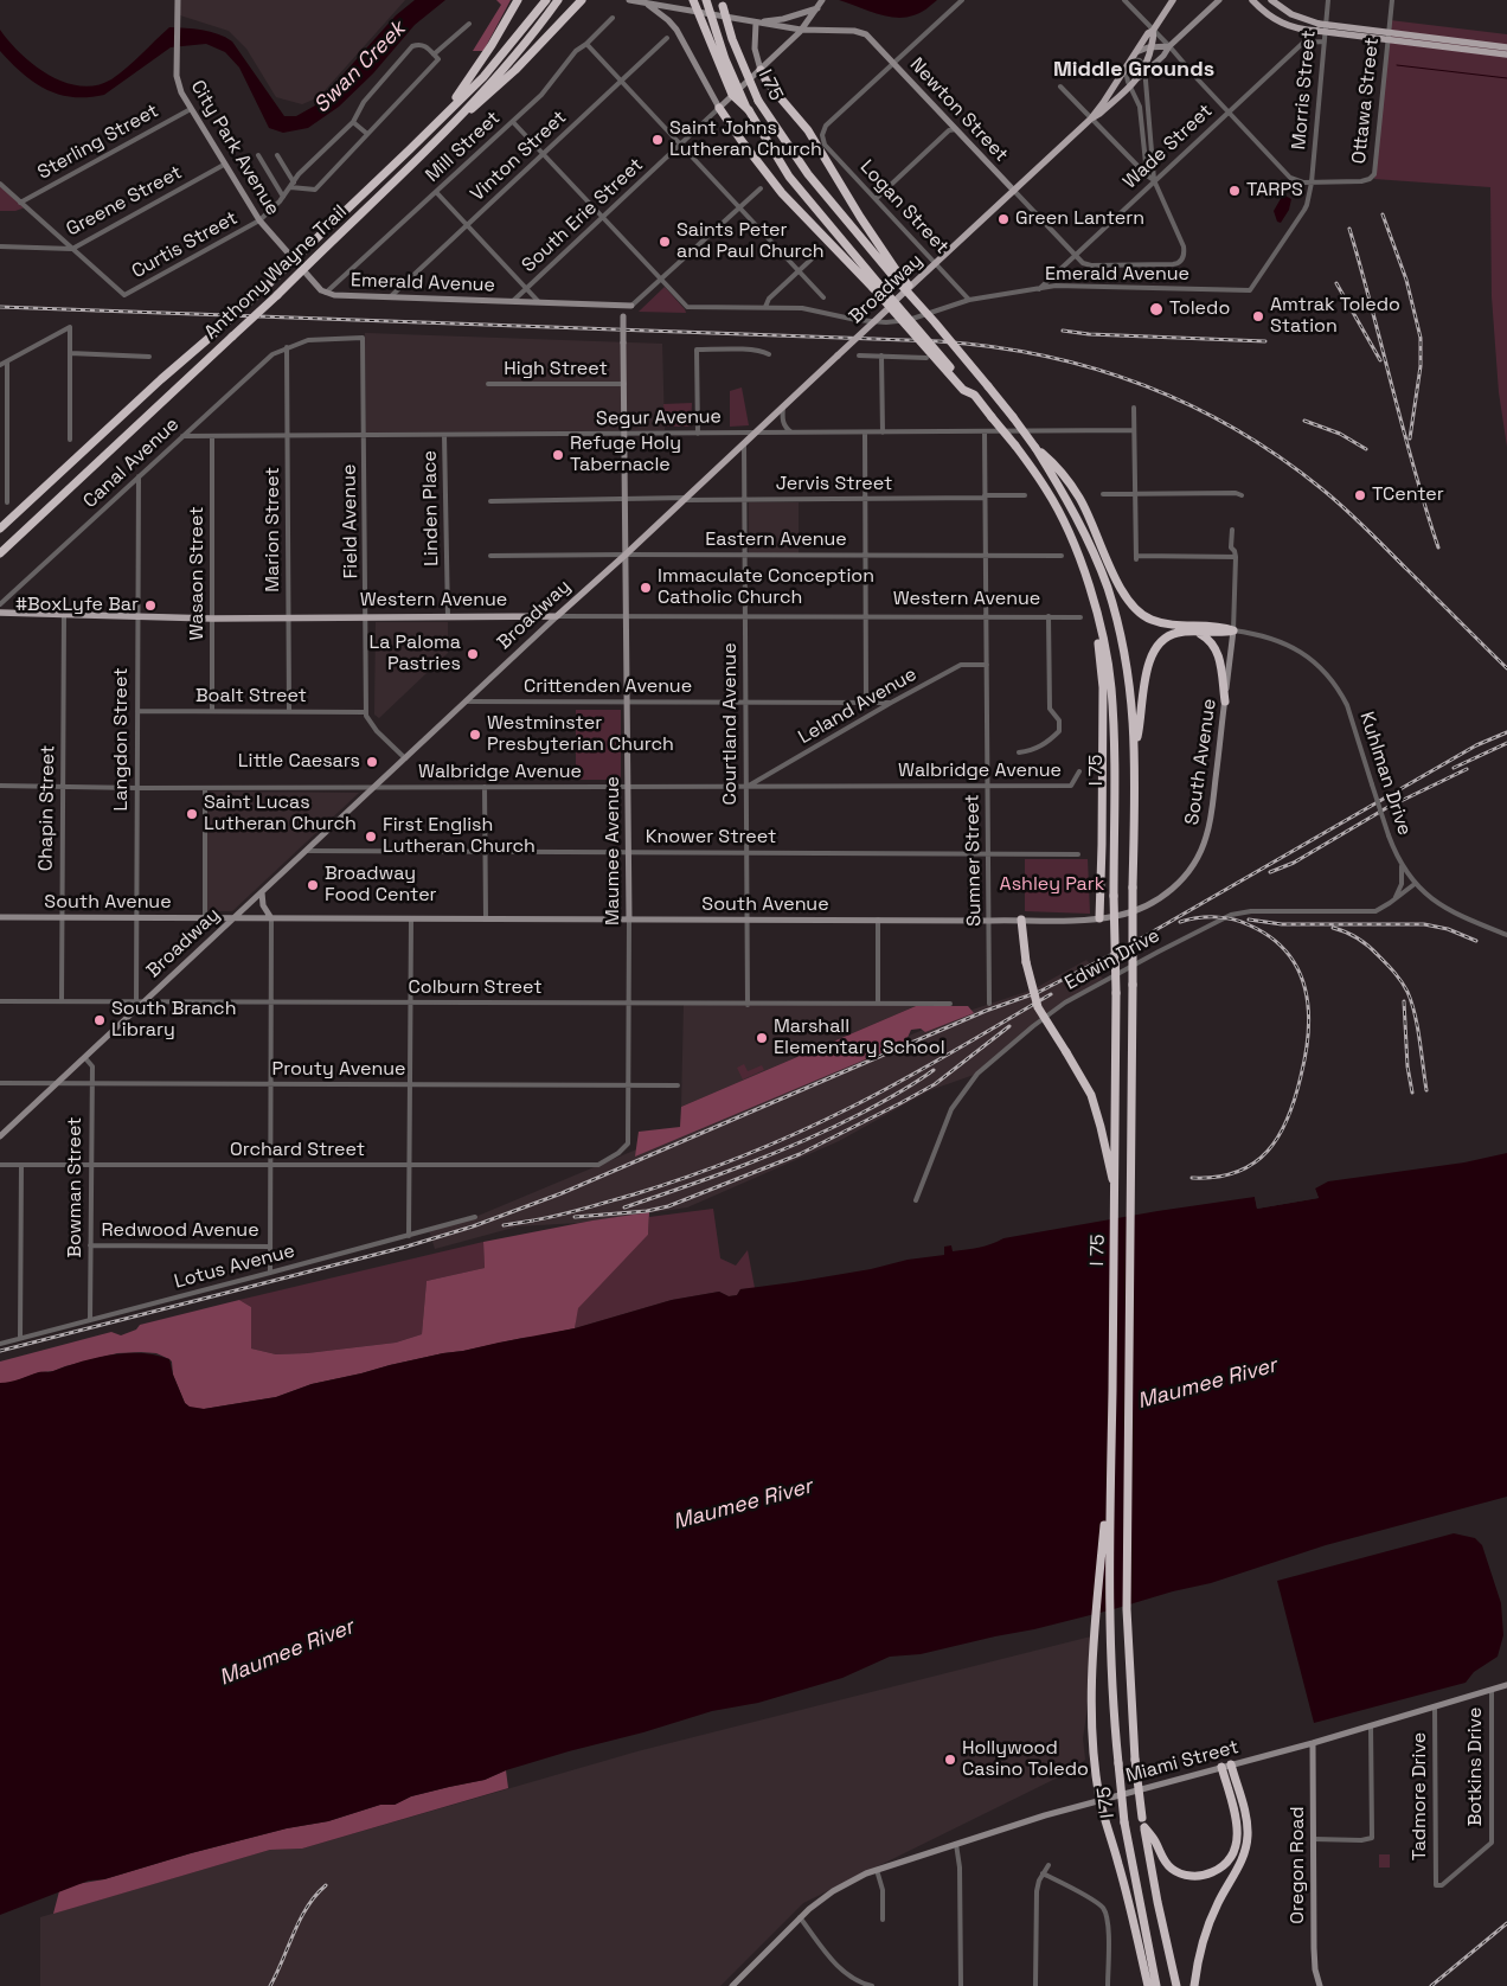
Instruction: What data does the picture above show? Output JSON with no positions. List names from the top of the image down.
{
  "streets": {
    "highway": ["I 75", "Anthony Wayne Trail"],
    "main road": ["Broadway", "Western Avenue"],
    "street": [
      "Morris Street",
      "Ottawa Street",
      "Newton Street",
      "Sterling Street",
      "Mill Street",
      "Wade Street",
      "City Park Avenue",
      "Vinton Street",
      "Greene Street",
      "Logan Street",
      "South Erie Street",
      "Curtis Street",
      "Emerald Avenue",
      "High Street",
      "Segur Avenue",
      "Canal Avenue",
      "Jervis Street",
      "Linden Place",
      "Field Avenue",
      "Marion Street",
      "Eastern Avenue",
      "Wasaon Street",
      "Crittenden Avenue",
      "Boalt Street",
      "Leland Avenue",
      "Courtland Avenue",
      "Langdon Street",
      "South Avenue",
      "Walbridge Avenue",
      "Kuhlman Drive",
      "Chapin Street",
      "Knower Street",
      "Maumee Avenue",
      "Sumner Street",
      "Edwin Drive",
      "Colburn Street",
      "Prouty Avenue",
      "Orchard Street",
      "Bowman Street",
      "Redwood Avenue",
      "Lotus Avenue",
      "Miami Street",
      "Botkins Drive",
      "Tadmore Drive",
      "Oregon Road"
    ]
  },
  "crossings": [
    ["Morris Street", "Ottawa Street"],
    ["Morris Street", "Wade Street"],
    ["Morris Street", "Emerald Avenue"],
    ["Ottawa Street", "Emerald Avenue"],
    ["Newton Street", "Wade Street"],
    ["Newton Street", "Logan Street"],
    ["Newton Street", "South Erie Street"],
    ["Newton Street", "Broadway"],
    ["Sterling Street", "City Park Avenue"],
    ["Mill Street", "City Park Avenue"],
    ["Mill Street", "Emerald Avenue"],
    ["Wade Street", "Emerald Avenue"],
    ["City Park Avenue", "Greene Street"],
    ["City Park Avenue", "Curtis Street"],
    ["City Park Avenue", "Anthony Wayne Trail"],
    ["City Park Avenue", "Emerald Avenue"],
    ["Vinton Street", "Emerald Avenue"],
    ["Greene Street", "Curtis Street"],
    ["Logan Street", "Emerald Avenue"],
    ["Logan Street", "Broadway"],
    ["South Erie Street", "Emerald Avenue"],
    ["Emerald Avenue", "Maumee Avenue"],
    ["Broadway", "Segur Avenue"],
    ["Broadway", "Jervis Street"],
    ["Broadway", "Eastern Avenue"],
    ["Broadway", "Western Avenue"],
    ["Broadway", "Crittenden Avenue"],
    ["Broadway", "Courtland Avenue"],
    ["Broadway", "South Avenue"],
    ["Broadway", "Walbridge Avenue"],
    ["Broadway", "Knower Street"],
    ["Broadway", "Maumee Avenue"],
    ["Broadway", "Colburn Street"],
    ["Broadway", "Prouty Avenue"],
    ["Broadway", "Bowman Street"],
    ["High Street", "Maumee Avenue"],
    ["Segur Avenue", "Canal Avenue"],
    ["Segur Avenue", "Linden Place"],
    ["Segur Avenue", "Field Avenue"],
    ["Segur Avenue", "Marion Street"],
    ["Segur Avenue", "Wasaon Street"],
    ["Segur Avenue", "Maumee Avenue"],
    ["Segur Avenue", "Sumner Street"],
    ["Canal Avenue", "Field Avenue"],
    ["Canal Avenue", "Marion Street"],
    ["Canal Avenue", "Langdon Street"],
    ["Jervis Street", "Courtland Avenue"],
    ["Jervis Street", "Maumee Avenue"],
    ["Jervis Street", "Sumner Street"],
    ["Linden Place", "Western Avenue"],
    ["Field Avenue", "Western Avenue"],
    ["Field Avenue", "Boalt Street"],
    ["Marion Street", "Western Avenue"],
    ["Marion Street", "Boalt Street"],
    ["Eastern Avenue", "Courtland Avenue"],
    ["Eastern Avenue", "Maumee Avenue"],
    ["Eastern Avenue", "Sumner Street"],
    ["Wasaon Street", "Western Avenue"],
    ["Wasaon Street", "Boalt Street"],
    ["Western Avenue", "Courtland Avenue"],
    ["Western Avenue", "Langdon Street"],
    ["Western Avenue", "Chapin Street"],
    ["Western Avenue", "Maumee Avenue"],
    ["Western Avenue", "Sumner Street"],
    ["Crittenden Avenue", "Leland Avenue"],
    ["Crittenden Avenue", "Courtland Avenue"],
    ["Crittenden Avenue", "Maumee Avenue"],
    ["Boalt Street", "Langdon Street"],
    ["Leland Avenue", "Courtland Avenue"],
    ["Leland Avenue", "Walbridge Avenue"],
    ["Leland Avenue", "Sumner Street"],
    ["Courtland Avenue", "South Avenue"],
    ["Courtland Avenue", "Walbridge Avenue"],
    ["Courtland Avenue", "Knower Street"],
    ["Courtland Avenue", "Colburn Street"],
    ["Langdon Street", "South Avenue"],
    ["Langdon Street", "Walbridge Avenue"],
    ["Langdon Street", "Colburn Street"],
    ["South Avenue", "Kuhlman Drive"],
    ["South Avenue", "Chapin Street"],
    ["South Avenue", "Maumee Avenue"],
    ["South Avenue", "Sumner Street"],
    ["Walbridge Avenue", "Chapin Street"],
    ["Walbridge Avenue", "Maumee Avenue"],
    ["Walbridge Avenue", "Sumner Street"],
    ["Kuhlman Drive", "Edwin Drive"],
    ["Chapin Street", "Colburn Street"],
    ["Knower Street", "Maumee Avenue"],
    ["Knower Street", "Sumner Street"],
    ["Maumee Avenue", "Colburn Street"],
    ["Maumee Avenue", "Prouty Avenue"],
    ["Maumee Avenue", "Orchard Street"],
    ["Prouty Avenue", "Bowman Street"],
    ["Orchard Street", "Bowman Street"],
    ["Bowman Street", "Redwood Avenue"],
    ["Bowman Street", "Lotus Avenue"],
    ["Miami Street", "Botkins Drive"],
    ["Miami Street", "Tadmore Drive"],
    ["Miami Street", "Oregon Road"],
    ["Botkins Drive", "Tadmore Drive"]
  ],
  "districts": ["Middle Grounds"],
  "water": ["Swan Creek", "Maumee River"],
  "parks": ["Ashley Park"],
  "places": [
    "Saint Johns Lutheran Church",
    "TARPS",
    "Green Lantern",
    "Saints Peter and Paul Church",
    "Toledo",
    "Amtrak Toledo Station",
    "Refuge Holy Tabernacle",
    "TCenter",
    "Immaculate Conception Catholic Church",
    "#BoxLyfe Bar",
    "La Paloma Pastries",
    "Westminster Presbyterian Church",
    "Little Caesars",
    "Saint Lucas Lutheran Church",
    "First English Lutheran Church",
    "Broadway Food Center",
    "South Branch Library",
    "Marshall Elementary School",
    "Hollywood Casino Toledo"
  ]
}
